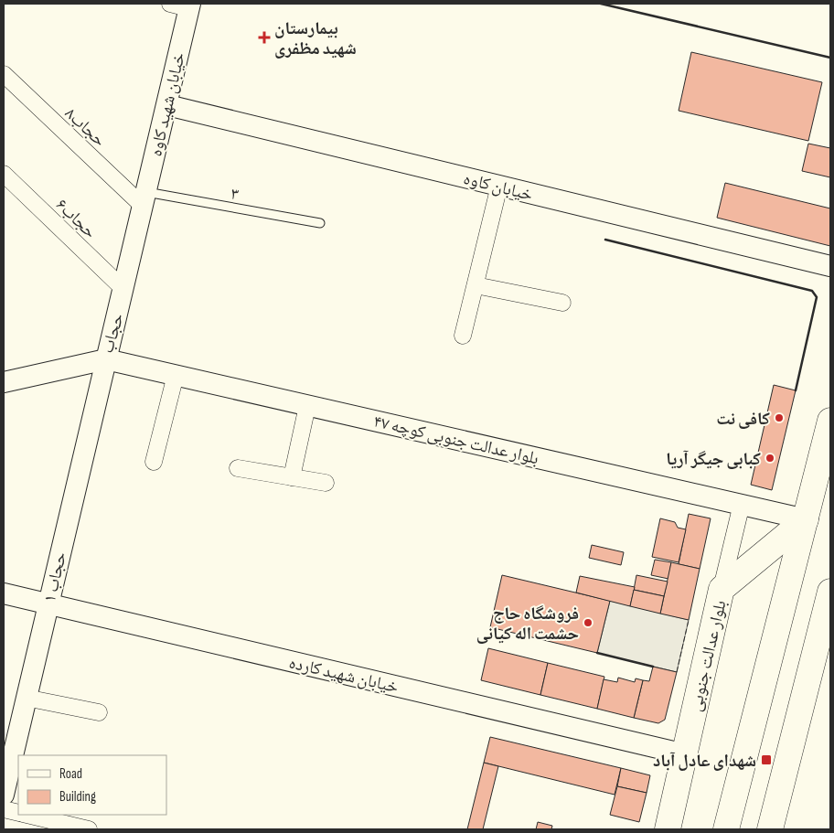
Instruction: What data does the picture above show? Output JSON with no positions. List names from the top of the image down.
{
  "streets": {
    "main road": ["بلوار عدالت جنوبی"],
    "street": [
      "خیابان شهید کاوه",
      "حجاب۸",
      "خیابان کاوه",
      "حجاب۶",
      "حجاب",
      "بلوار عدالت جنوبی کوچه ۴۷",
      "حجاب ۱",
      "خیابان شهید کارده"
    ],
    "lane": ["۳"]
  },
  "crossings": [
    ["خیابان شهید کاوه", "حجاب۸"],
    ["خیابان شهید کاوه", "خیابان کاوه"],
    ["خیابان شهید کاوه", "۳"],
    ["خیابان شهید کاوه", "حجاب"],
    ["حجاب۸", "۳"],
    ["حجاب۸", "حجاب"],
    ["۳", "حجاب"],
    ["حجاب۶", "حجاب"],
    ["حجاب", "بلوار عدالت جنوبی کوچه ۴۷"],
    ["حجاب", "حجاب ۱"],
    ["بلوار عدالت جنوبی کوچه ۴۷", "حجاب ۱"],
    ["بلوار عدالت جنوبی کوچه ۴۷", "بلوار عدالت جنوبی"],
    ["حجاب ۱", "خیابان شهید کارده"],
    ["بلوار عدالت جنوبی", "خیابان شهید کارده"]
  ],
  "places": {
    "health": ["بیمارستان شهید مظفری"],
    "other": ["کافی نت", "کبابی جیگر آریا", "فروشگاه حاج حشمت اله کیانی"],
    "transit": ["شهدای عادل آباد"]
  },
  "legend": ["Road", "Building"]
}
